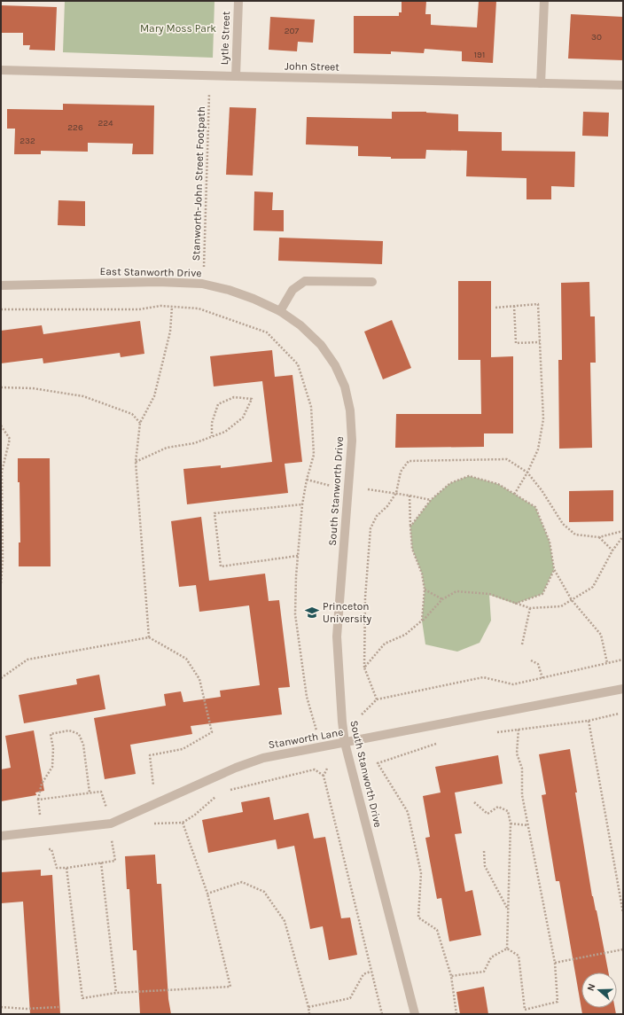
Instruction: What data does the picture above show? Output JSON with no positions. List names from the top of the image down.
{
  "streets": {
    "street": [
      "Lytle Street",
      "John Street",
      "East Stanworth Drive",
      "South Stanworth Drive",
      "Stanworth Lane"
    ],
    "path": ["Stanworth-John Street Footpath"]
  },
  "crossings": [
    ["Lytle Street", "John Street"],
    ["East Stanworth Drive", "South Stanworth Drive"],
    ["South Stanworth Drive", "Stanworth Lane"]
  ],
  "parks": ["Mary Moss Park"],
  "places": {
    "school or university": ["Princeton University"]
  },
  "house_numbers": [
    "207",
    "30",
    "191",
    "224",
    "226",
    "232"
  ],
  "north": "left"
}
